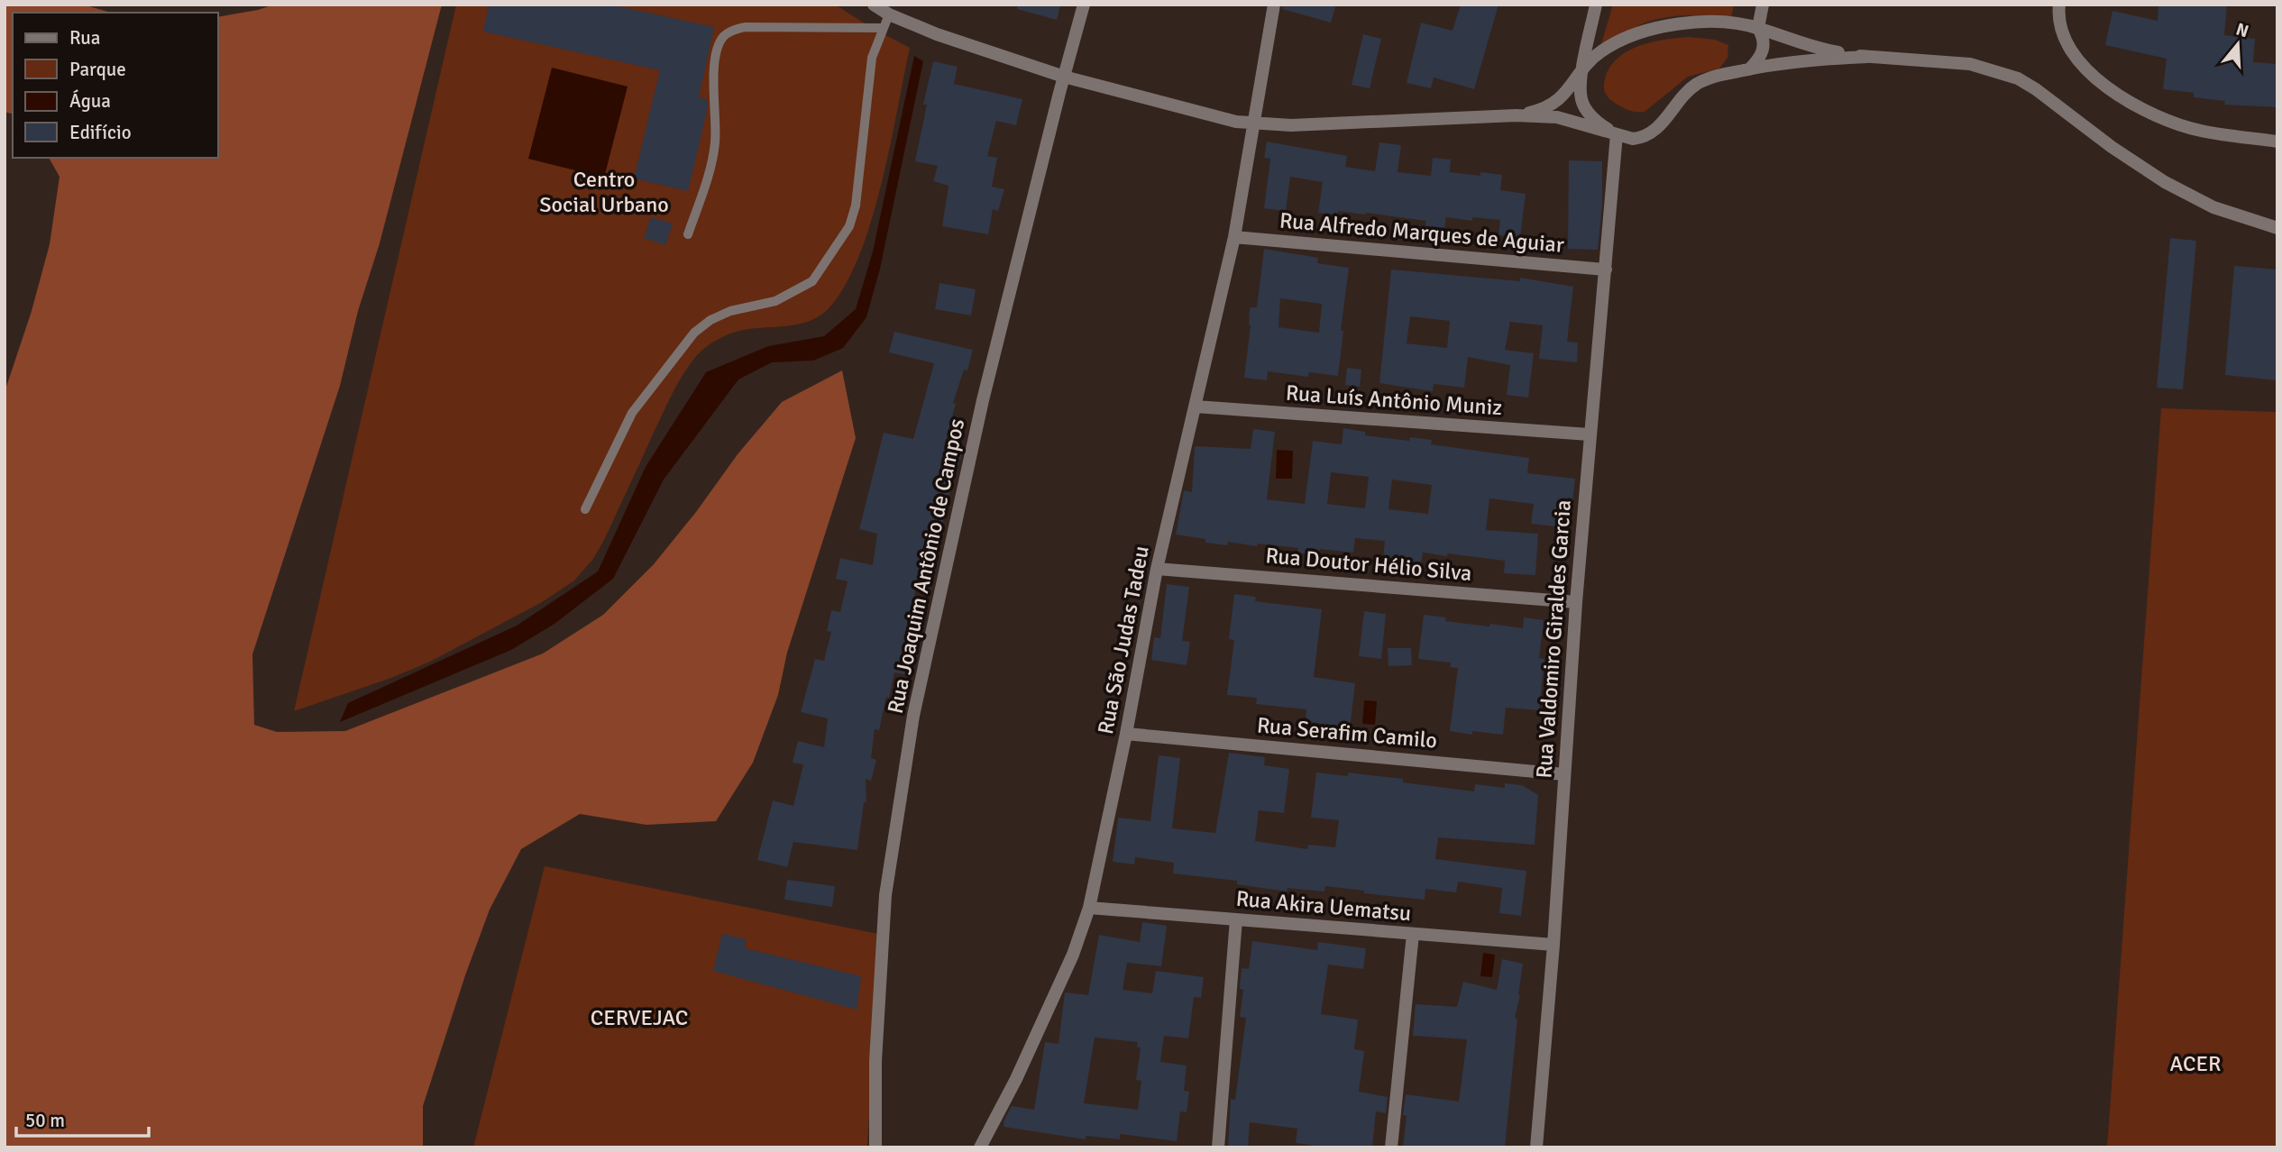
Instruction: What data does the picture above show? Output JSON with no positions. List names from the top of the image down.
{
  "streets": {
    "street": [
      "Rua Alfredo Marques de Aguiar",
      "Rua Luís Antônio Muniz",
      "Rua Doutor Hélio Silva",
      "Rua Joaquim Antônio de Campos",
      "Rua Valdomiro Giraldes Garcia",
      "Rua São Judas Tadeu",
      "Rua Serafim Camilo",
      "Rua Akira Uematsu"
    ]
  },
  "crossings": [
    ["Rua Alfredo Marques de Aguiar", "Rua Valdomiro Giraldes Garcia"],
    ["Rua Alfredo Marques de Aguiar", "Rua São Judas Tadeu"],
    ["Rua Luís Antônio Muniz", "Rua Valdomiro Giraldes Garcia"],
    ["Rua Luís Antônio Muniz", "Rua São Judas Tadeu"],
    ["Rua Doutor Hélio Silva", "Rua Valdomiro Giraldes Garcia"],
    ["Rua Doutor Hélio Silva", "Rua São Judas Tadeu"],
    ["Rua Valdomiro Giraldes Garcia", "Rua Serafim Camilo"],
    ["Rua Valdomiro Giraldes Garcia", "Rua Akira Uematsu"],
    ["Rua São Judas Tadeu", "Rua Serafim Camilo"],
    ["Rua São Judas Tadeu", "Rua Akira Uematsu"]
  ],
  "parks": ["Centro Social Urbano", "CERVEJAC", "ACER"],
  "legend": [
    "Rua",
    "Parque",
    "Água",
    "Edifício"
  ],
  "scale_bar": "50 m",
  "north": "top"
}
